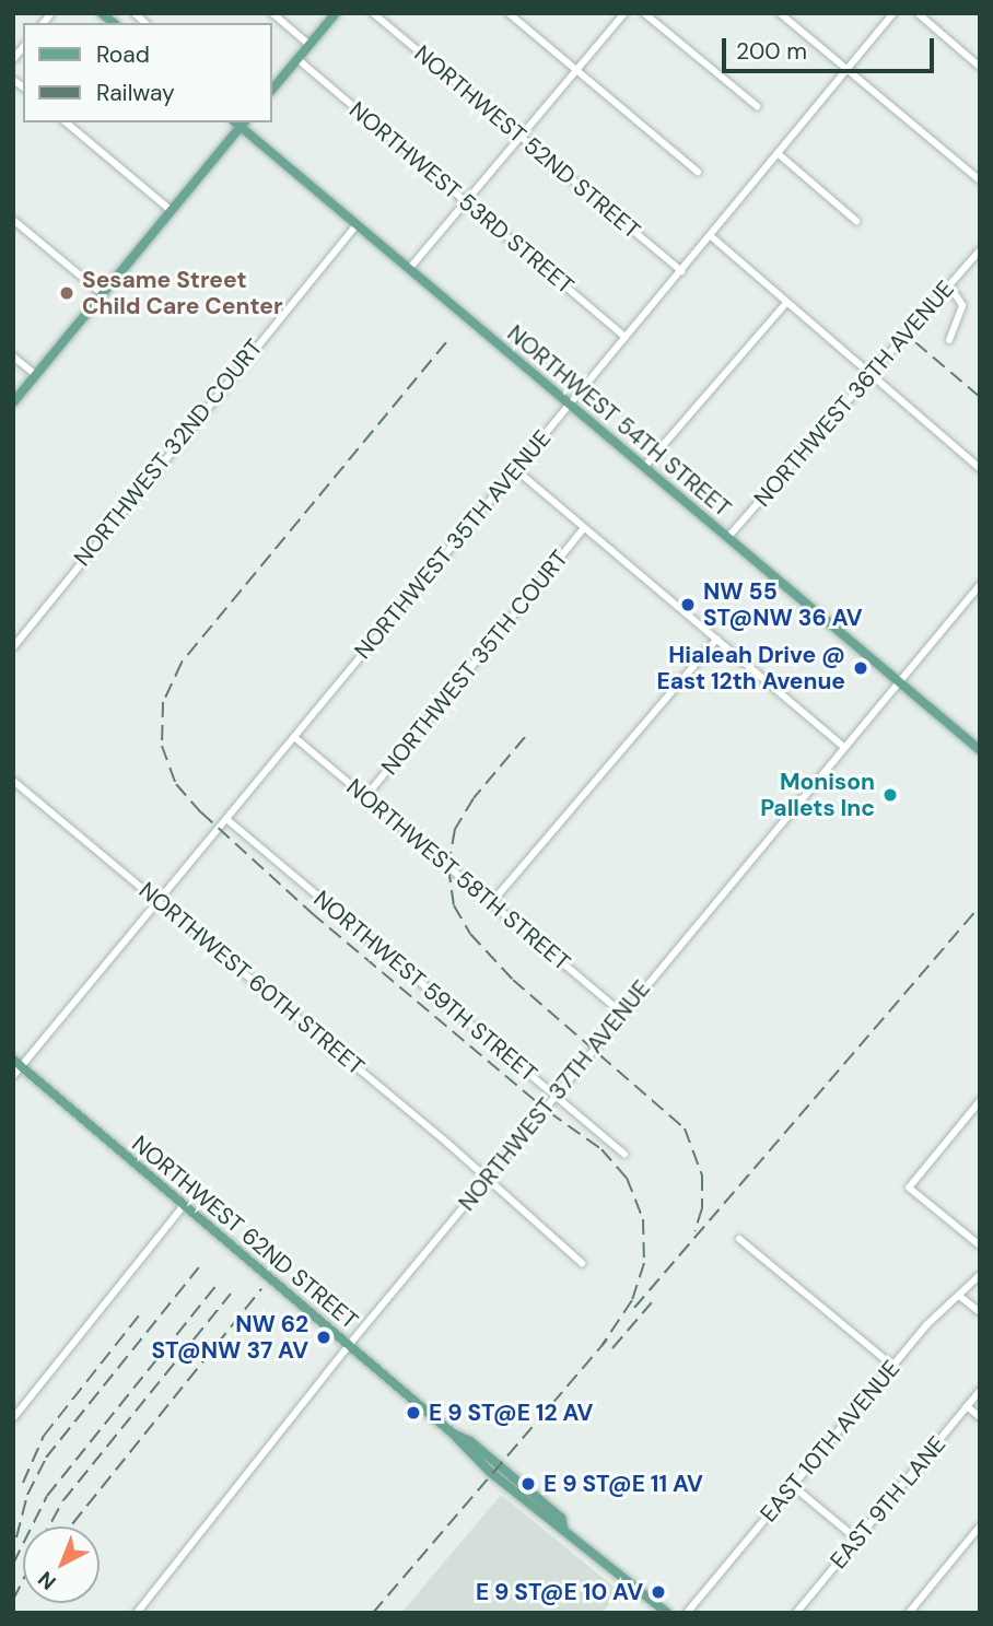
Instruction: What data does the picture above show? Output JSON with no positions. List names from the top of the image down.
{
  "streets": {
    "main road": ["NORTHWEST 54TH STREET", "NORTHWEST 62ND STREET"],
    "street": [
      "NORTHWEST 52ND STREET",
      "NORTHWEST 53RD STREET",
      "NORTHWEST 36TH AVENUE",
      "NORTHWEST 32ND COURT",
      "NORTHWEST 35TH AVENUE",
      "NORTHWEST 35TH COURT",
      "NORTHWEST 58TH STREET",
      "NORTHWEST 60TH STREET",
      "NORTHWEST 59TH STREET",
      "NORTHWEST 37TH AVENUE",
      "EAST 10TH AVENUE",
      "EAST 9TH LANE"
    ]
  },
  "crossings": [
    ["NORTHWEST 52ND STREET", "NORTHWEST 35TH AVENUE"],
    ["NORTHWEST 53RD STREET", "NORTHWEST 35TH AVENUE"],
    ["NORTHWEST 36TH AVENUE", "NORTHWEST 54TH STREET"],
    ["NORTHWEST 54TH STREET", "NORTHWEST 32ND COURT"],
    ["NORTHWEST 54TH STREET", "NORTHWEST 35TH AVENUE"],
    ["NORTHWEST 54TH STREET", "NORTHWEST 37TH AVENUE"],
    ["NORTHWEST 35TH AVENUE", "NORTHWEST 58TH STREET"],
    ["NORTHWEST 35TH AVENUE", "NORTHWEST 60TH STREET"],
    ["NORTHWEST 35TH AVENUE", "NORTHWEST 59TH STREET"],
    ["NORTHWEST 35TH AVENUE", "NORTHWEST 62ND STREET"],
    ["NORTHWEST 35TH COURT", "NORTHWEST 58TH STREET"],
    ["NORTHWEST 58TH STREET", "NORTHWEST 37TH AVENUE"],
    ["NORTHWEST 60TH STREET", "NORTHWEST 37TH AVENUE"],
    ["NORTHWEST 59TH STREET", "NORTHWEST 37TH AVENUE"],
    ["NORTHWEST 37TH AVENUE", "NORTHWEST 62ND STREET"]
  ],
  "places": [
    "Sesame Street Child Care Center",
    "NW 55 ST@NW 36 AV",
    "Hialeah Drive @ East 12th Avenue",
    "Monison Pallets Inc",
    "NW 62 ST@NW 37 AV",
    "E 9 ST@E 12 AV",
    "E 9 ST@E 11 AV",
    "E 9 ST@E 10 AV"
  ],
  "legend": ["Road", "Railway"],
  "scale_bar": "200 m",
  "north": "bottom left"
}
